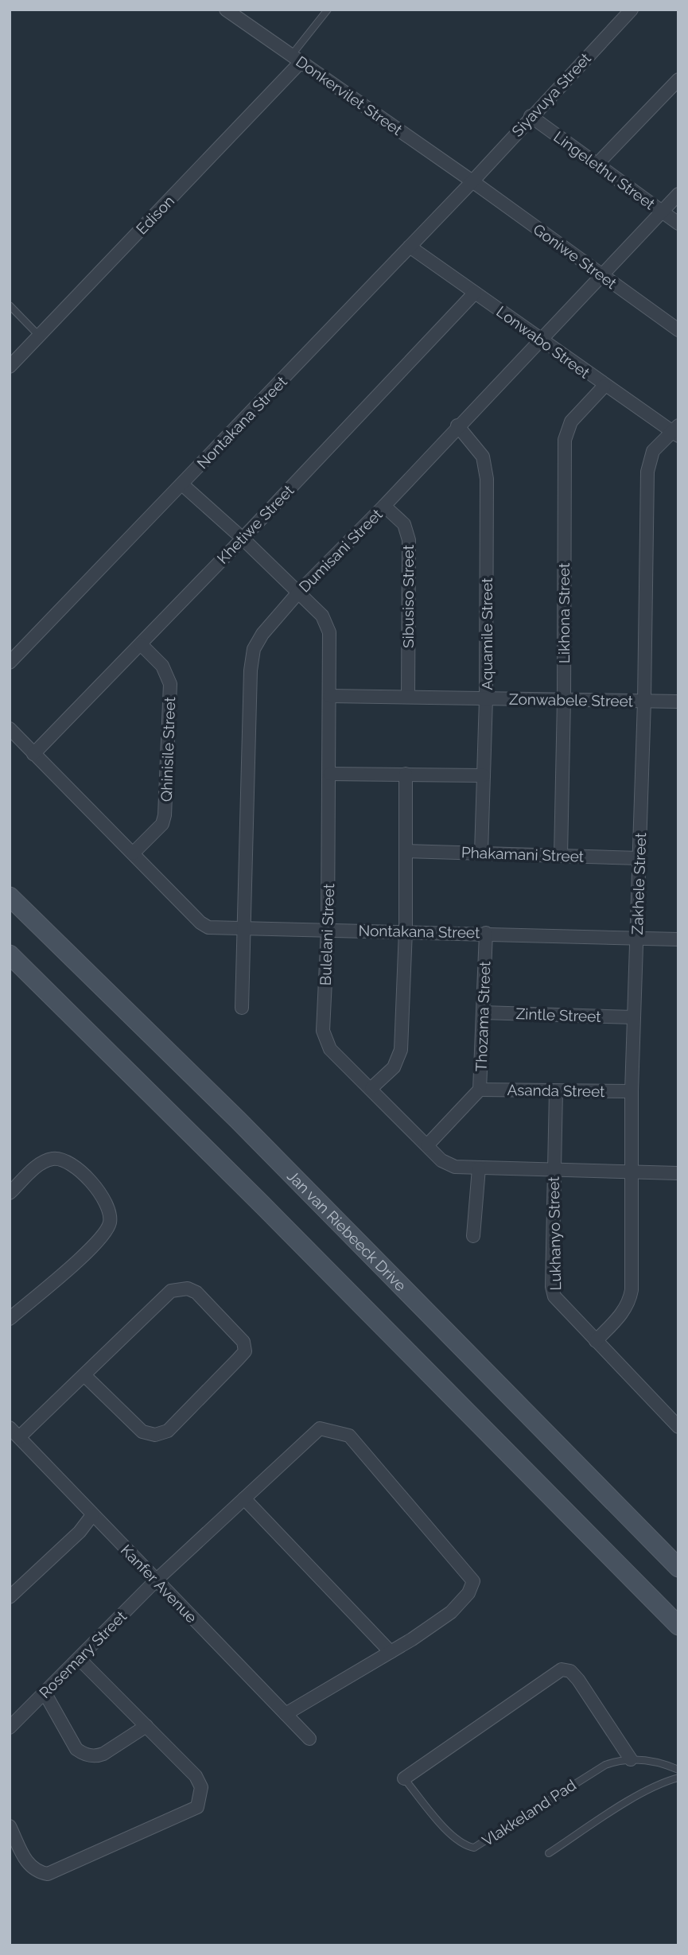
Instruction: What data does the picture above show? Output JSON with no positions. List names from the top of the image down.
{
  "streets": {
    "main road": ["Jan van Riebeeck Drive"],
    "street": [
      "Siyavuya Street",
      "Donkervilet Street",
      "Lingelethu Street",
      "Edison",
      "Goniwe Street",
      "Lonwabo Street",
      "Nontakana Street",
      "Khetiwe Street",
      "Dumisani Street",
      "Sibusiso Street",
      "Likhona Street",
      "Aquamile Street",
      "Zonwabele Street",
      "Qhinisile Street",
      "Phakamani Street",
      "Zakhele Street",
      "Bulelani Street",
      "Zintle Street",
      "Thozama Street",
      "Asanda Street",
      "Lukhanyo Street",
      "Kanfer Avenue",
      "Rosemary Street"
    ],
    "lane": ["Vlakkeland Pad"]
  },
  "crossings": [
    ["Siyavuya Street", "Donkervilet Street"],
    ["Siyavuya Street", "Lingelethu Street"],
    ["Siyavuya Street", "Goniwe Street"],
    ["Siyavuya Street", "Nontakana Street"],
    ["Donkervilet Street", "Edison"],
    ["Donkervilet Street", "Goniwe Street"],
    ["Donkervilet Street", "Nontakana Street"],
    ["Lingelethu Street", "Dumisani Street"],
    ["Goniwe Street", "Nontakana Street"],
    ["Goniwe Street", "Dumisani Street"],
    ["Lonwabo Street", "Nontakana Street"],
    ["Lonwabo Street", "Khetiwe Street"],
    ["Lonwabo Street", "Dumisani Street"],
    ["Lonwabo Street", "Likhona Street"],
    ["Lonwabo Street", "Zakhele Street"],
    ["Nontakana Street", "Khetiwe Street"],
    ["Nontakana Street", "Dumisani Street"],
    ["Nontakana Street", "Qhinisile Street"],
    ["Nontakana Street", "Zakhele Street"],
    ["Nontakana Street", "Bulelani Street"],
    ["Nontakana Street", "Thozama Street"],
    ["Khetiwe Street", "Qhinisile Street"],
    ["Khetiwe Street", "Bulelani Street"],
    ["Dumisani Street", "Sibusiso Street"],
    ["Dumisani Street", "Aquamile Street"],
    ["Dumisani Street", "Bulelani Street"],
    ["Sibusiso Street", "Zonwabele Street"],
    ["Likhona Street", "Zonwabele Street"],
    ["Likhona Street", "Phakamani Street"],
    ["Aquamile Street", "Zonwabele Street"],
    ["Aquamile Street", "Phakamani Street"],
    ["Zonwabele Street", "Zakhele Street"],
    ["Zonwabele Street", "Bulelani Street"],
    ["Phakamani Street", "Zakhele Street"],
    ["Zakhele Street", "Bulelani Street"],
    ["Zakhele Street", "Zintle Street"],
    ["Zakhele Street", "Asanda Street"],
    ["Zakhele Street", "Lukhanyo Street"],
    ["Bulelani Street", "Thozama Street"],
    ["Bulelani Street", "Lukhanyo Street"],
    ["Zintle Street", "Thozama Street"],
    ["Thozama Street", "Asanda Street"],
    ["Asanda Street", "Lukhanyo Street"],
    ["Kanfer Avenue", "Rosemary Street"]
  ]
}
